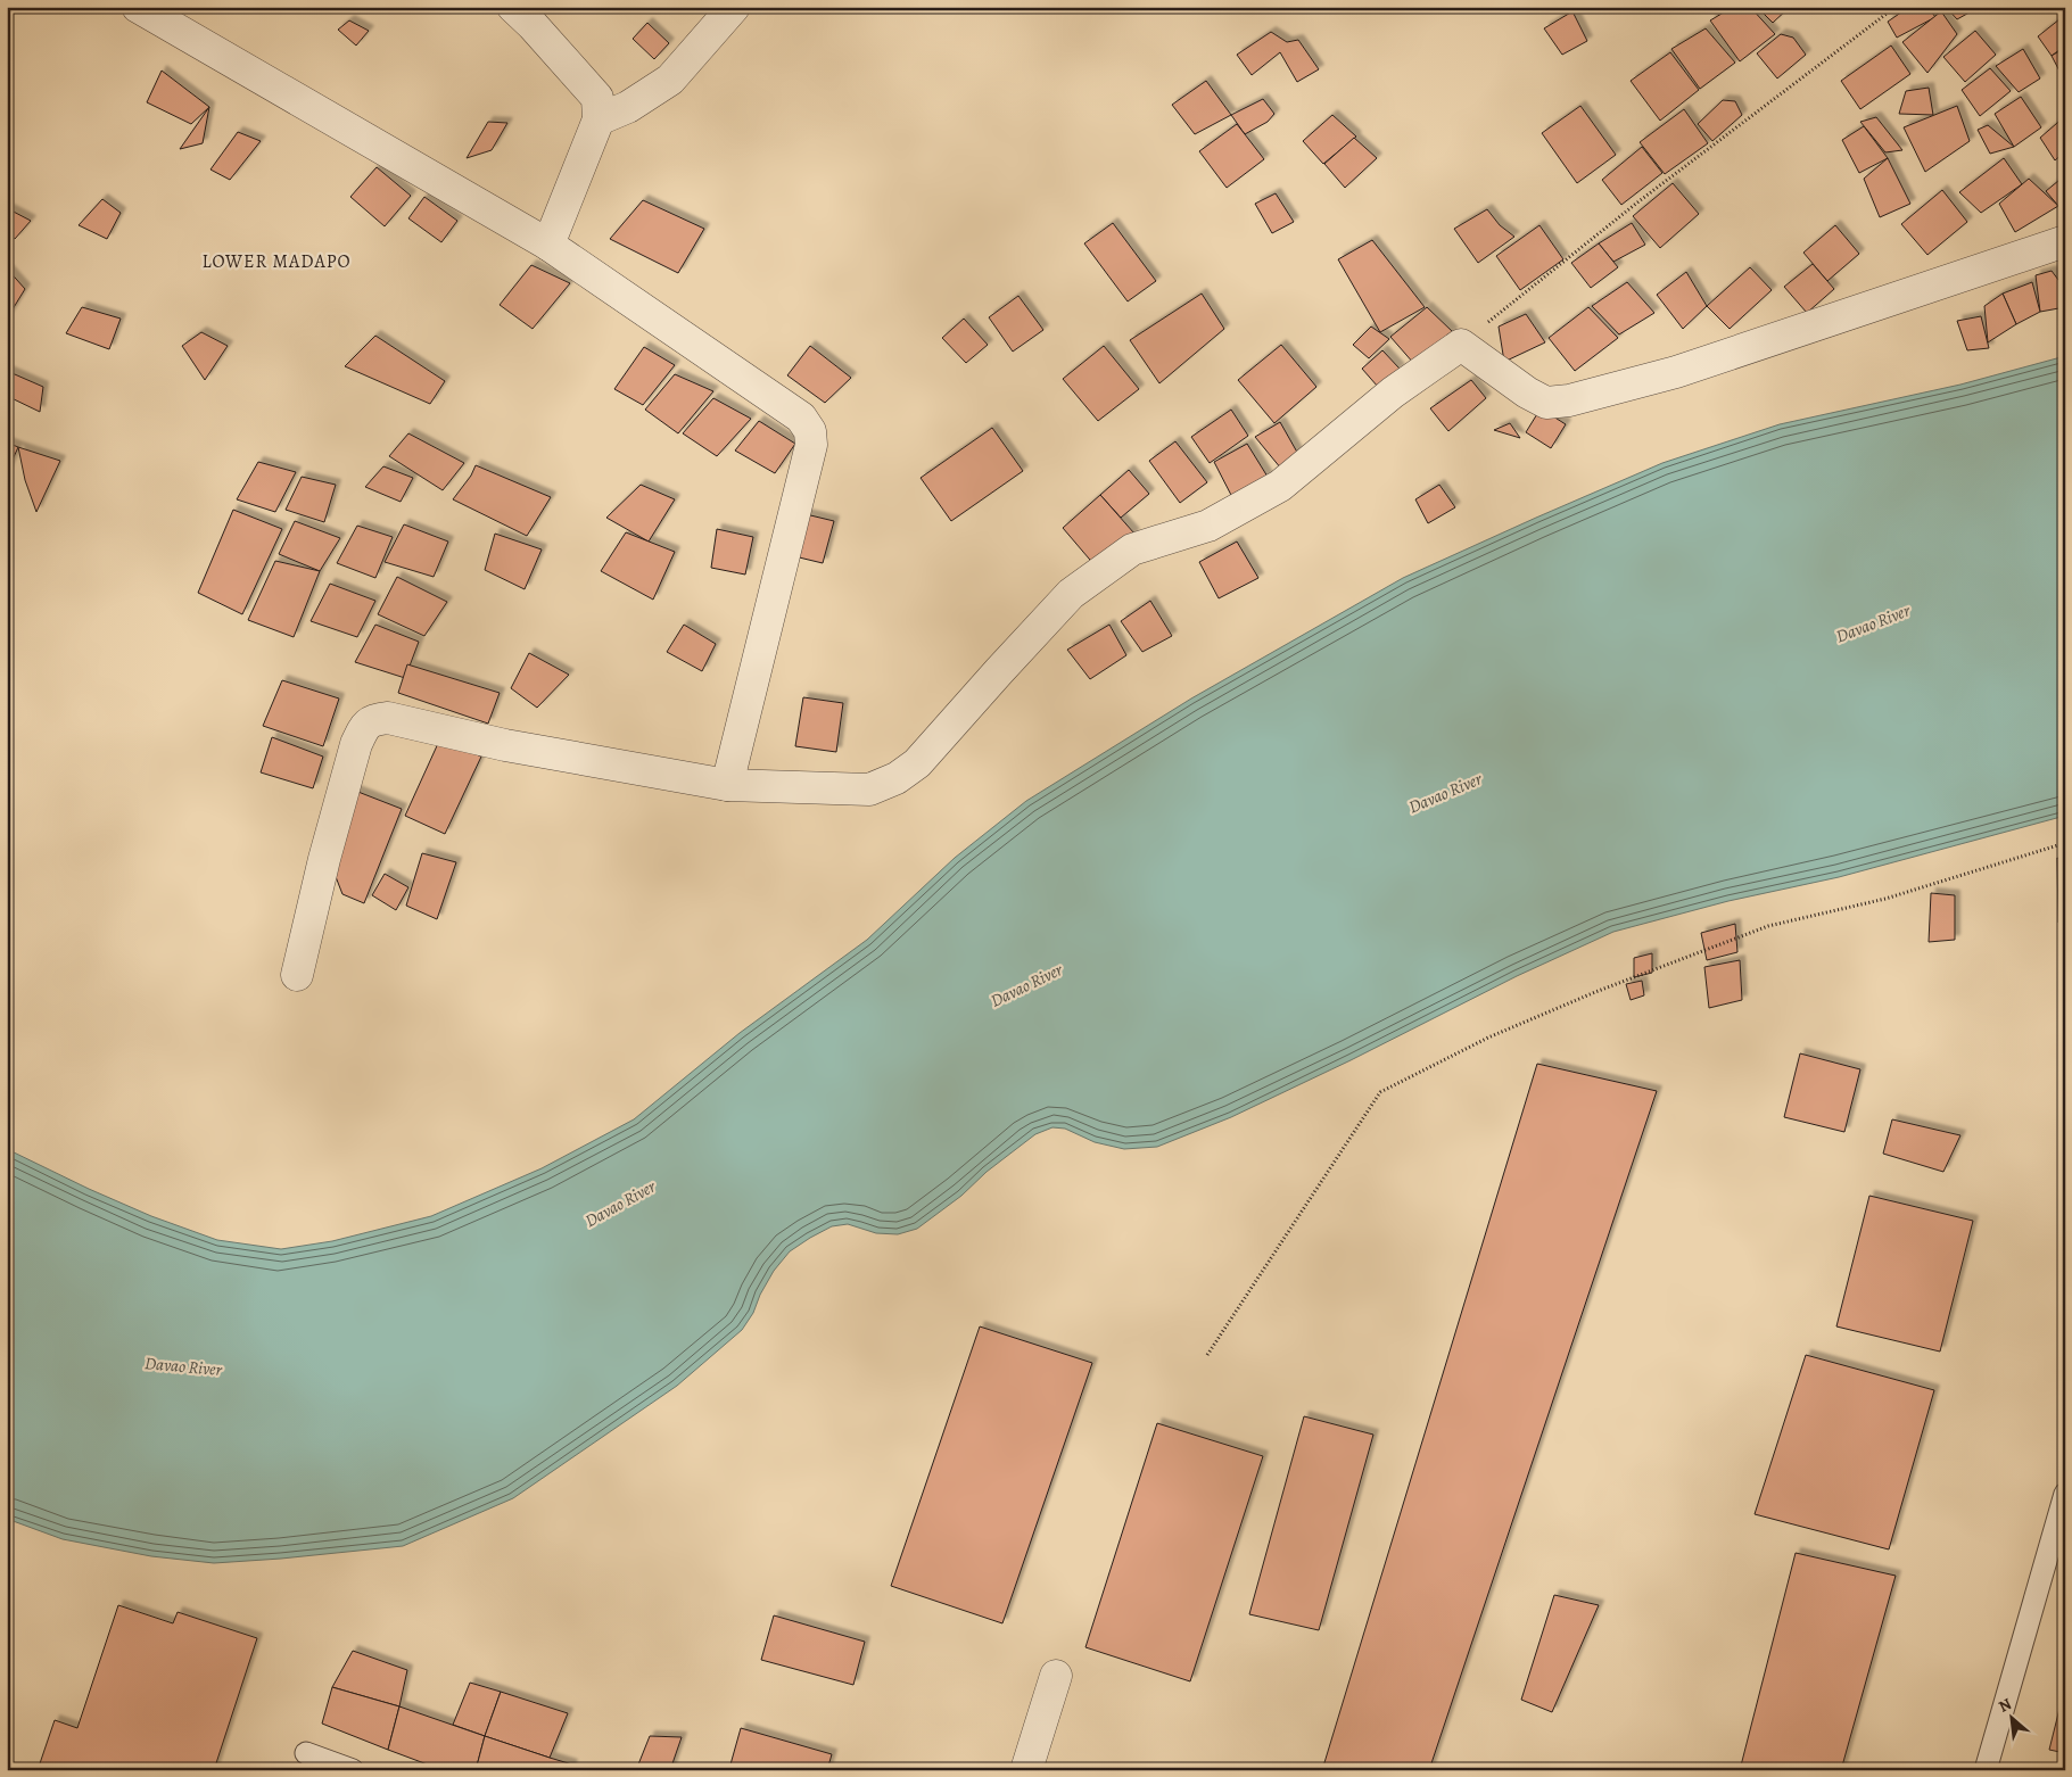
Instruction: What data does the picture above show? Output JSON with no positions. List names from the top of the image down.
{
  "districts": ["LOWER MADAPO"],
  "water": ["Davao River"],
  "north": "top left"
}
